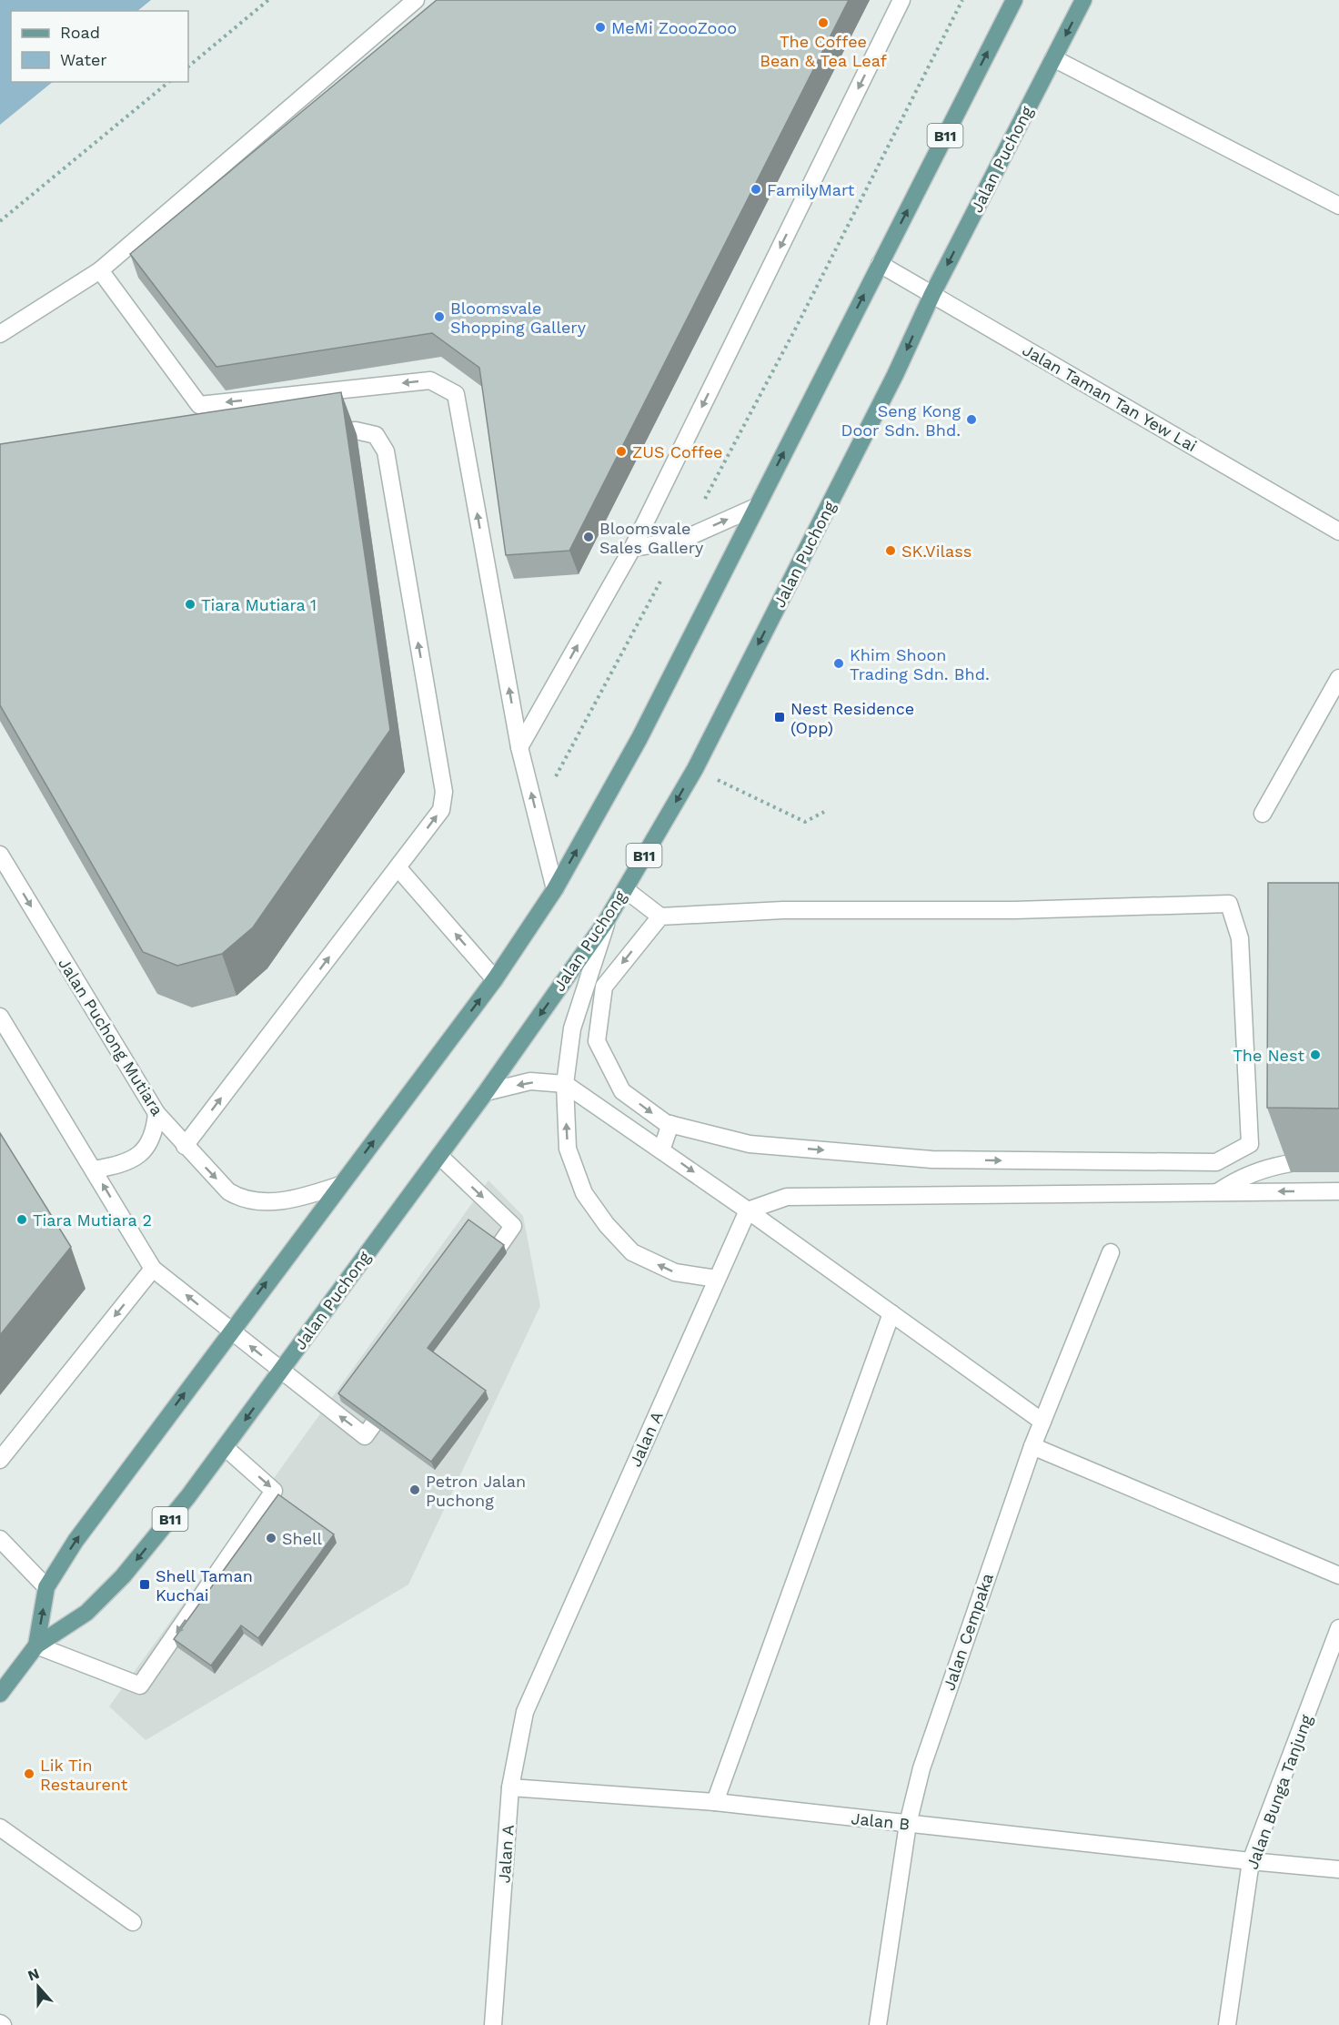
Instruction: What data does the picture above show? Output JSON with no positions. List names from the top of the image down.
{
  "streets": {
    "main road": ["B11", "Jalan Puchong"],
    "street": [
      "Jalan Taman Tan Yew Lai",
      "Jalan Puchong Mutiara",
      "Jalan A",
      "Jalan Cempaka",
      "Jalan Bunga Tanjung",
      "Jalan B"
    ]
  },
  "crossings": [
    ["Jalan Puchong", "Jalan Taman Tan Yew Lai"],
    ["Jalan Puchong", "Jalan Puchong Mutiara"],
    ["Jalan A", "Jalan B"],
    ["Jalan Cempaka", "Jalan B"],
    ["Jalan Bunga Tanjung", "Jalan B"]
  ],
  "places": {
    "other": [
      "The Coffee Bean & Tea Leaf",
      "MeMi ZoooZooo",
      "FamilyMart",
      "Bloomsvale Shopping Gallery",
      "Seng Kong Door Sdn. Bhd.",
      "ZUS Coffee",
      "Bloomsvale Sales Gallery",
      "SK.Vilass",
      "Tiara Mutiara 1",
      "Khim Shoon Trading Sdn. Bhd.",
      "The Nest",
      "Tiara Mutiara 2",
      "Petron Jalan Puchong",
      "Shell",
      "Lik Tin Restaurent"
    ],
    "transit": ["Nest Residence (Opp)", "Shell Taman Kuchai"]
  },
  "legend": ["Road", "Water"],
  "north": "top"
}
